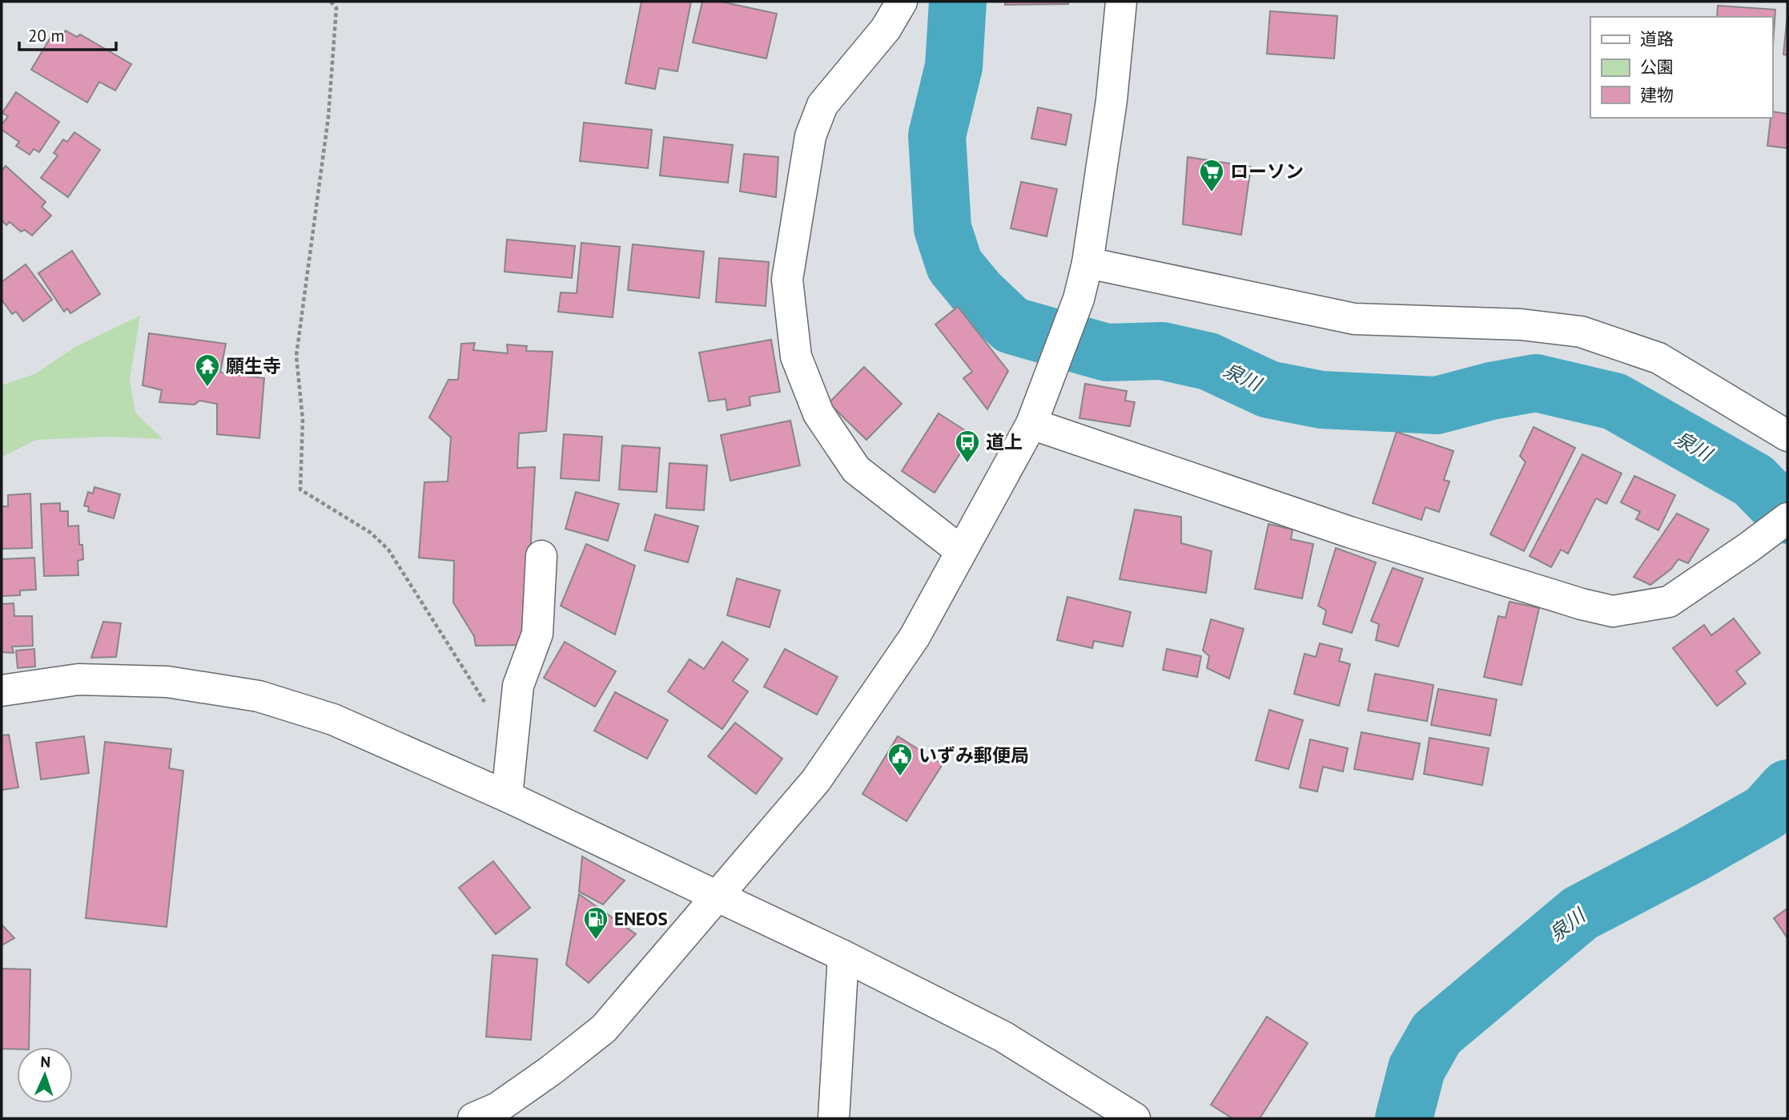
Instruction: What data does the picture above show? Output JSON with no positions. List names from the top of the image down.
{
  "water": ["泉川"],
  "places": {
    "supermarket": ["ローソン"],
    "temple": ["願生寺"],
    "bus stop": ["道上"],
    "public building": ["いずみ郵便局"],
    "fuel station": ["ENEOS"]
  },
  "legend": ["道路", "公園", "建物"],
  "scale_bar": "20 m",
  "north": "top"
}
